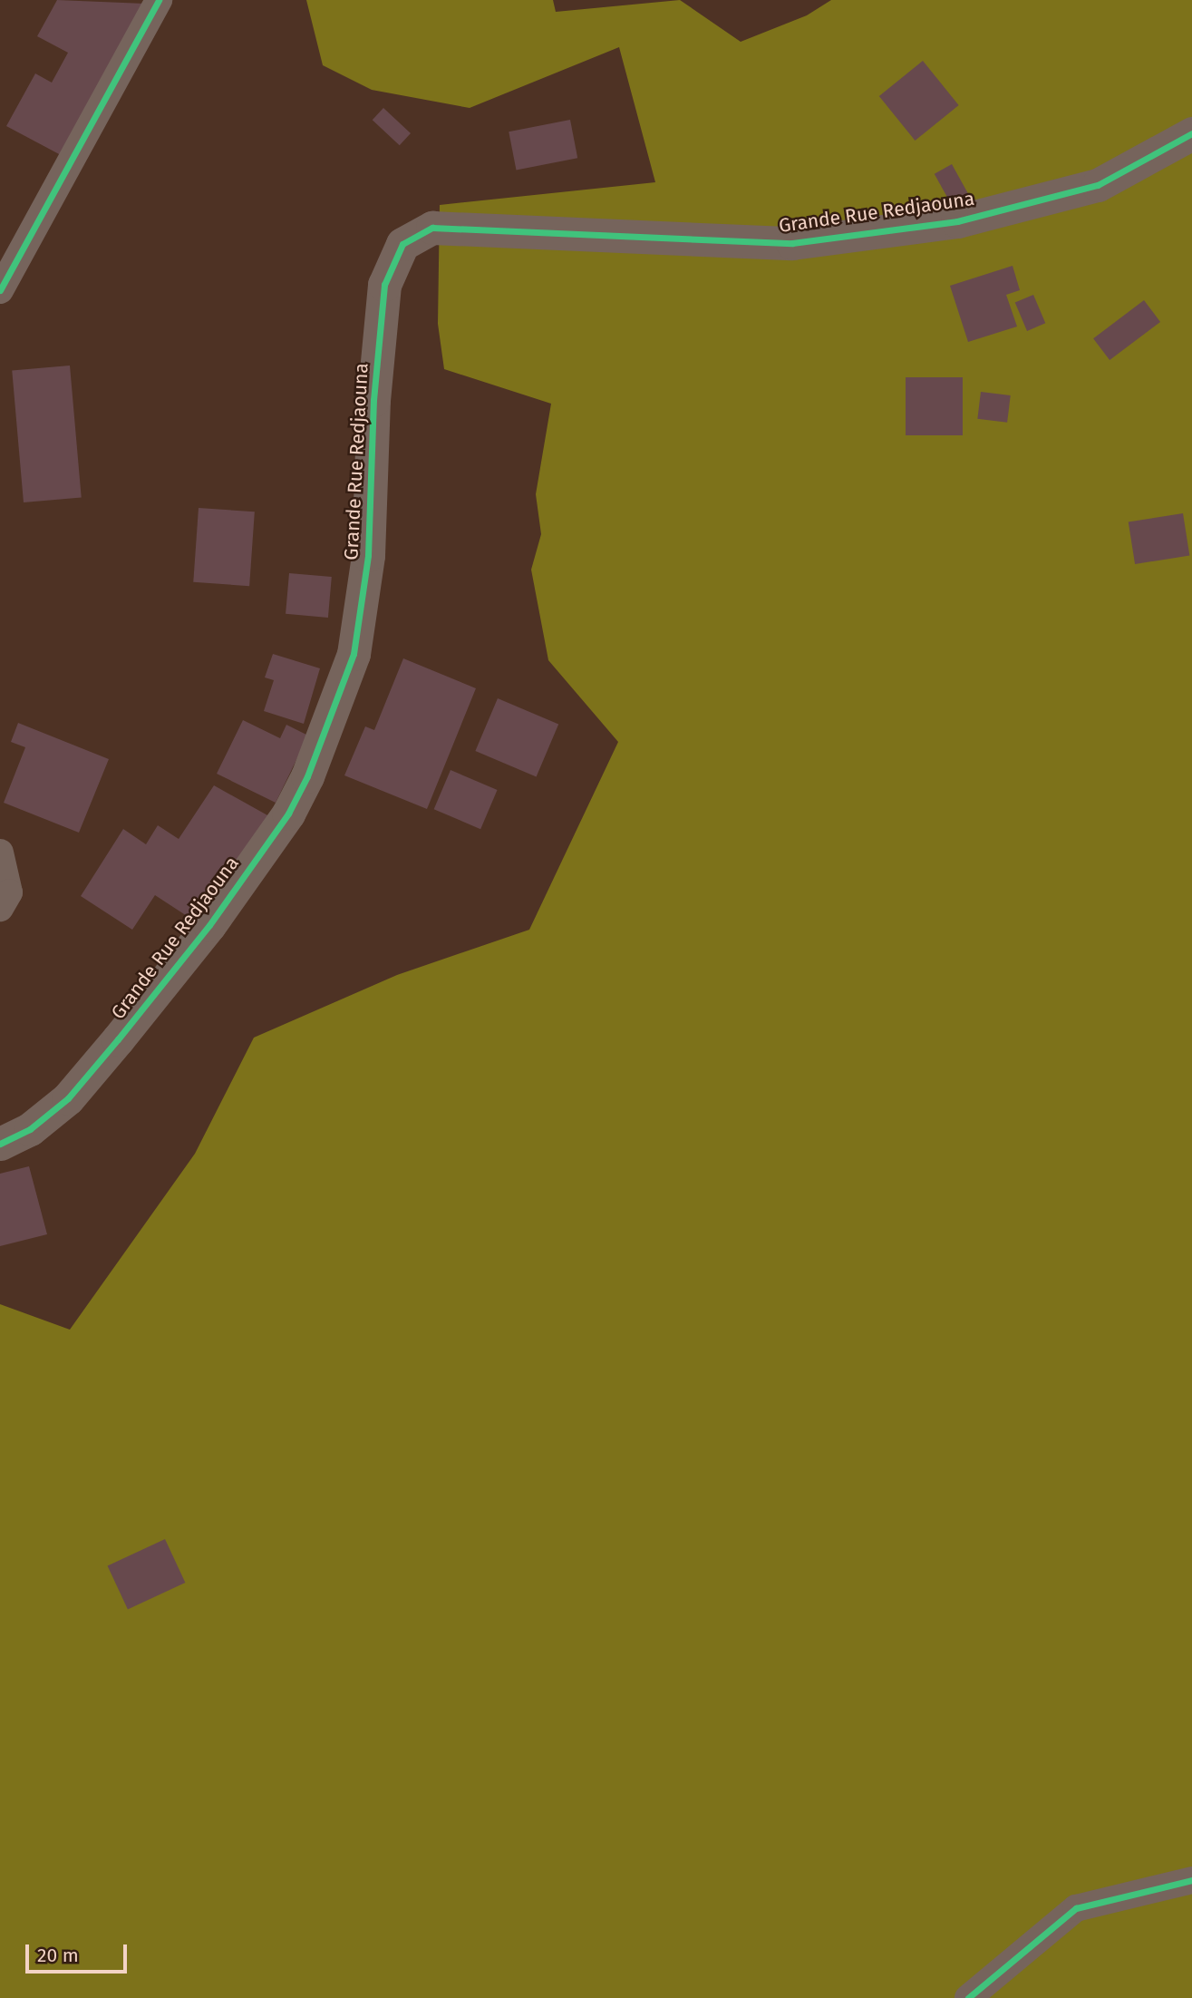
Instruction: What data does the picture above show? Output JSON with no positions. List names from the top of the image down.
{
  "streets": {
    "street": ["Grande Rue Redjaouna"]
  },
  "scale_bar": "20 m"
}
